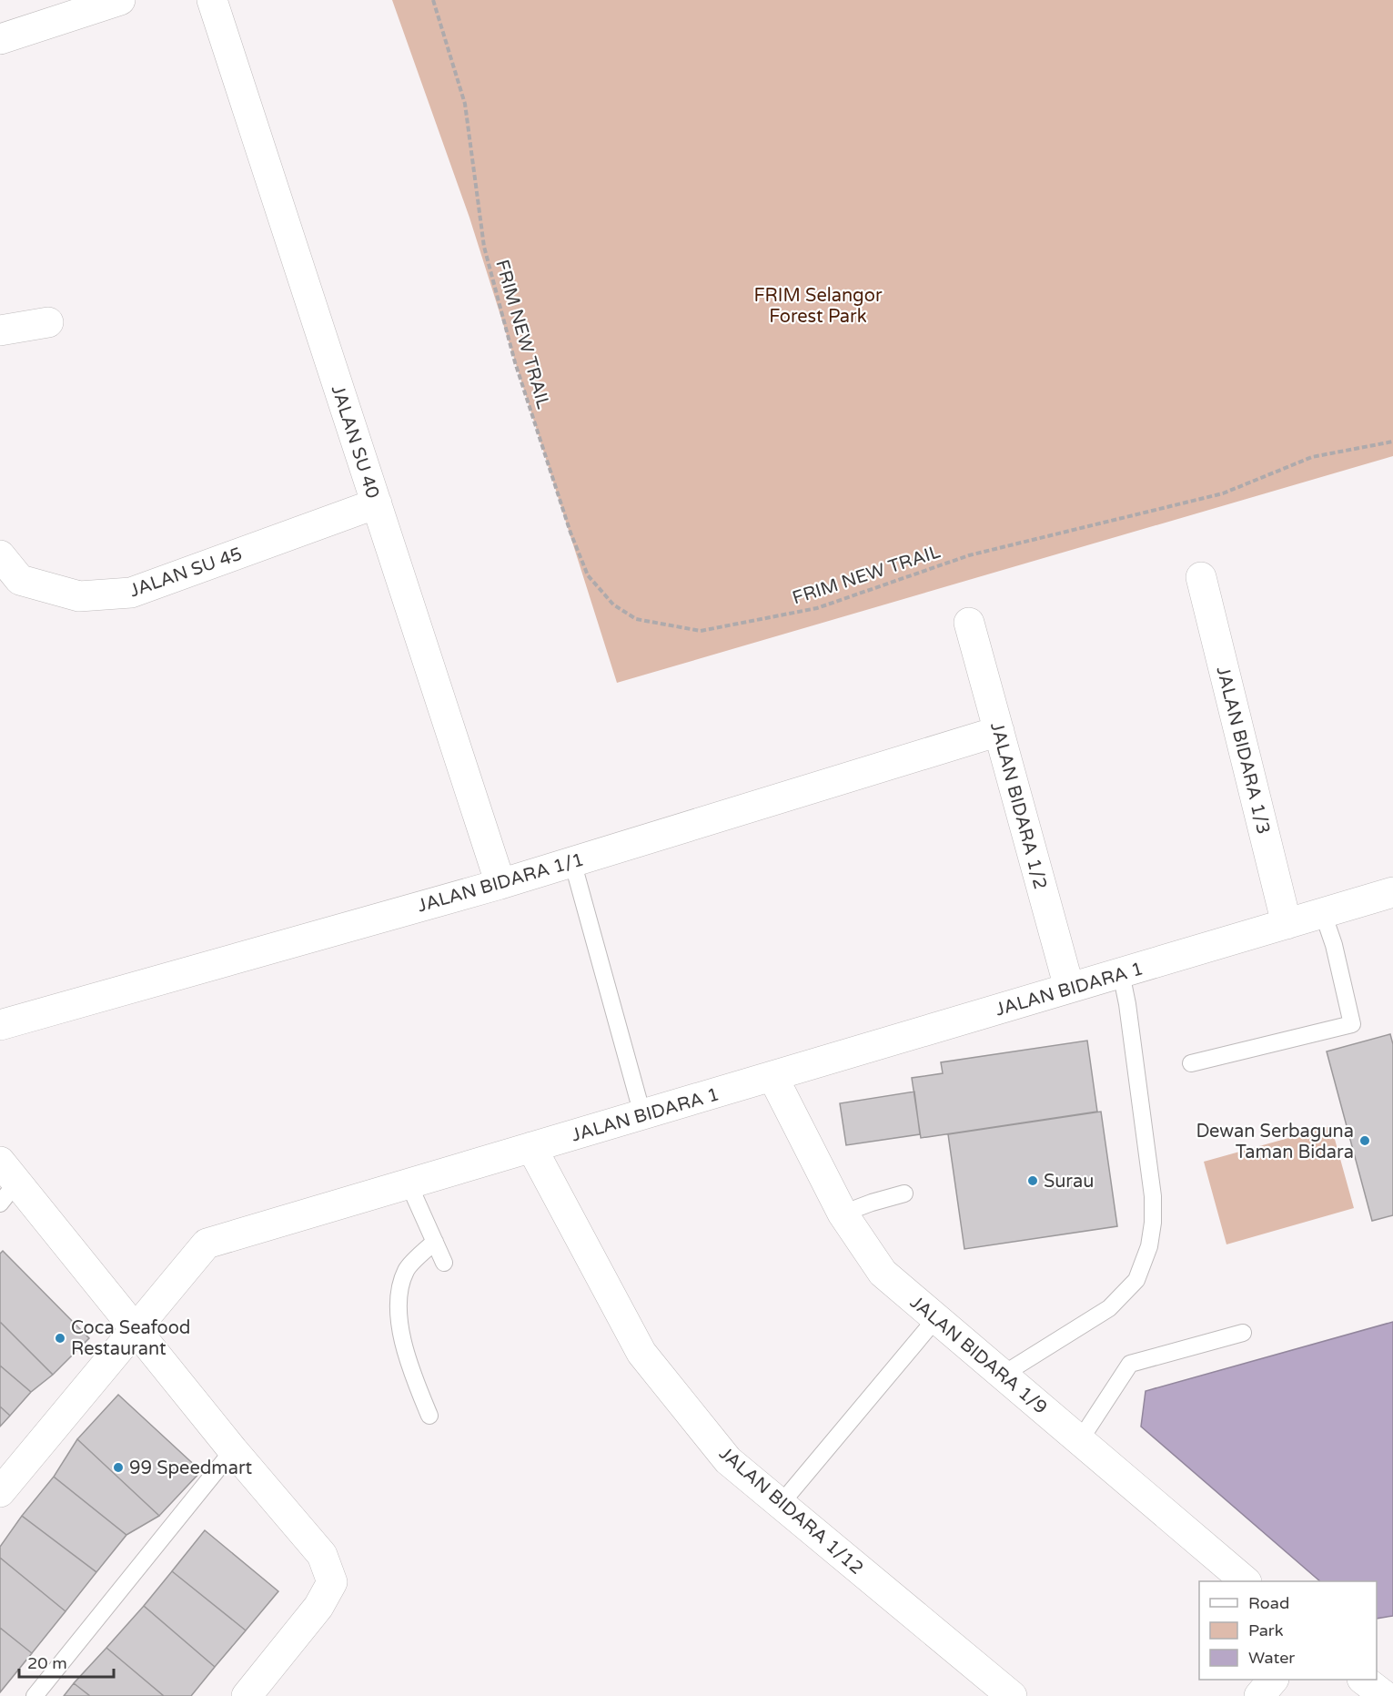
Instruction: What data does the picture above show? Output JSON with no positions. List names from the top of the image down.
{
  "streets": {
    "street": [
      "JALAN SU 40",
      "JALAN SU 45",
      "JALAN BIDARA 1/3",
      "JALAN BIDARA 1/2",
      "JALAN BIDARA 1/1",
      "JALAN BIDARA 1",
      "JALAN BIDARA 1/9",
      "JALAN BIDARA 1/12"
    ],
    "path": ["FRIM NEW TRAIL"]
  },
  "crossings": [
    ["JALAN SU 40", "JALAN SU 45"],
    ["JALAN SU 40", "JALAN BIDARA 1/1"],
    ["JALAN BIDARA 1/3", "JALAN BIDARA 1"],
    ["JALAN BIDARA 1/2", "JALAN BIDARA 1/1"],
    ["JALAN BIDARA 1/2", "JALAN BIDARA 1"],
    ["JALAN BIDARA 1", "JALAN BIDARA 1/9"],
    ["JALAN BIDARA 1", "JALAN BIDARA 1/12"]
  ],
  "parks": ["FRIM Selangor Forest Park"],
  "places": [
    "Dewan Serbaguna Taman Bidara",
    "Surau",
    "Coca Seafood Restaurant",
    "99 Speedmart"
  ],
  "legend": ["Road", "Park", "Water"],
  "scale_bar": "20 m"
}
